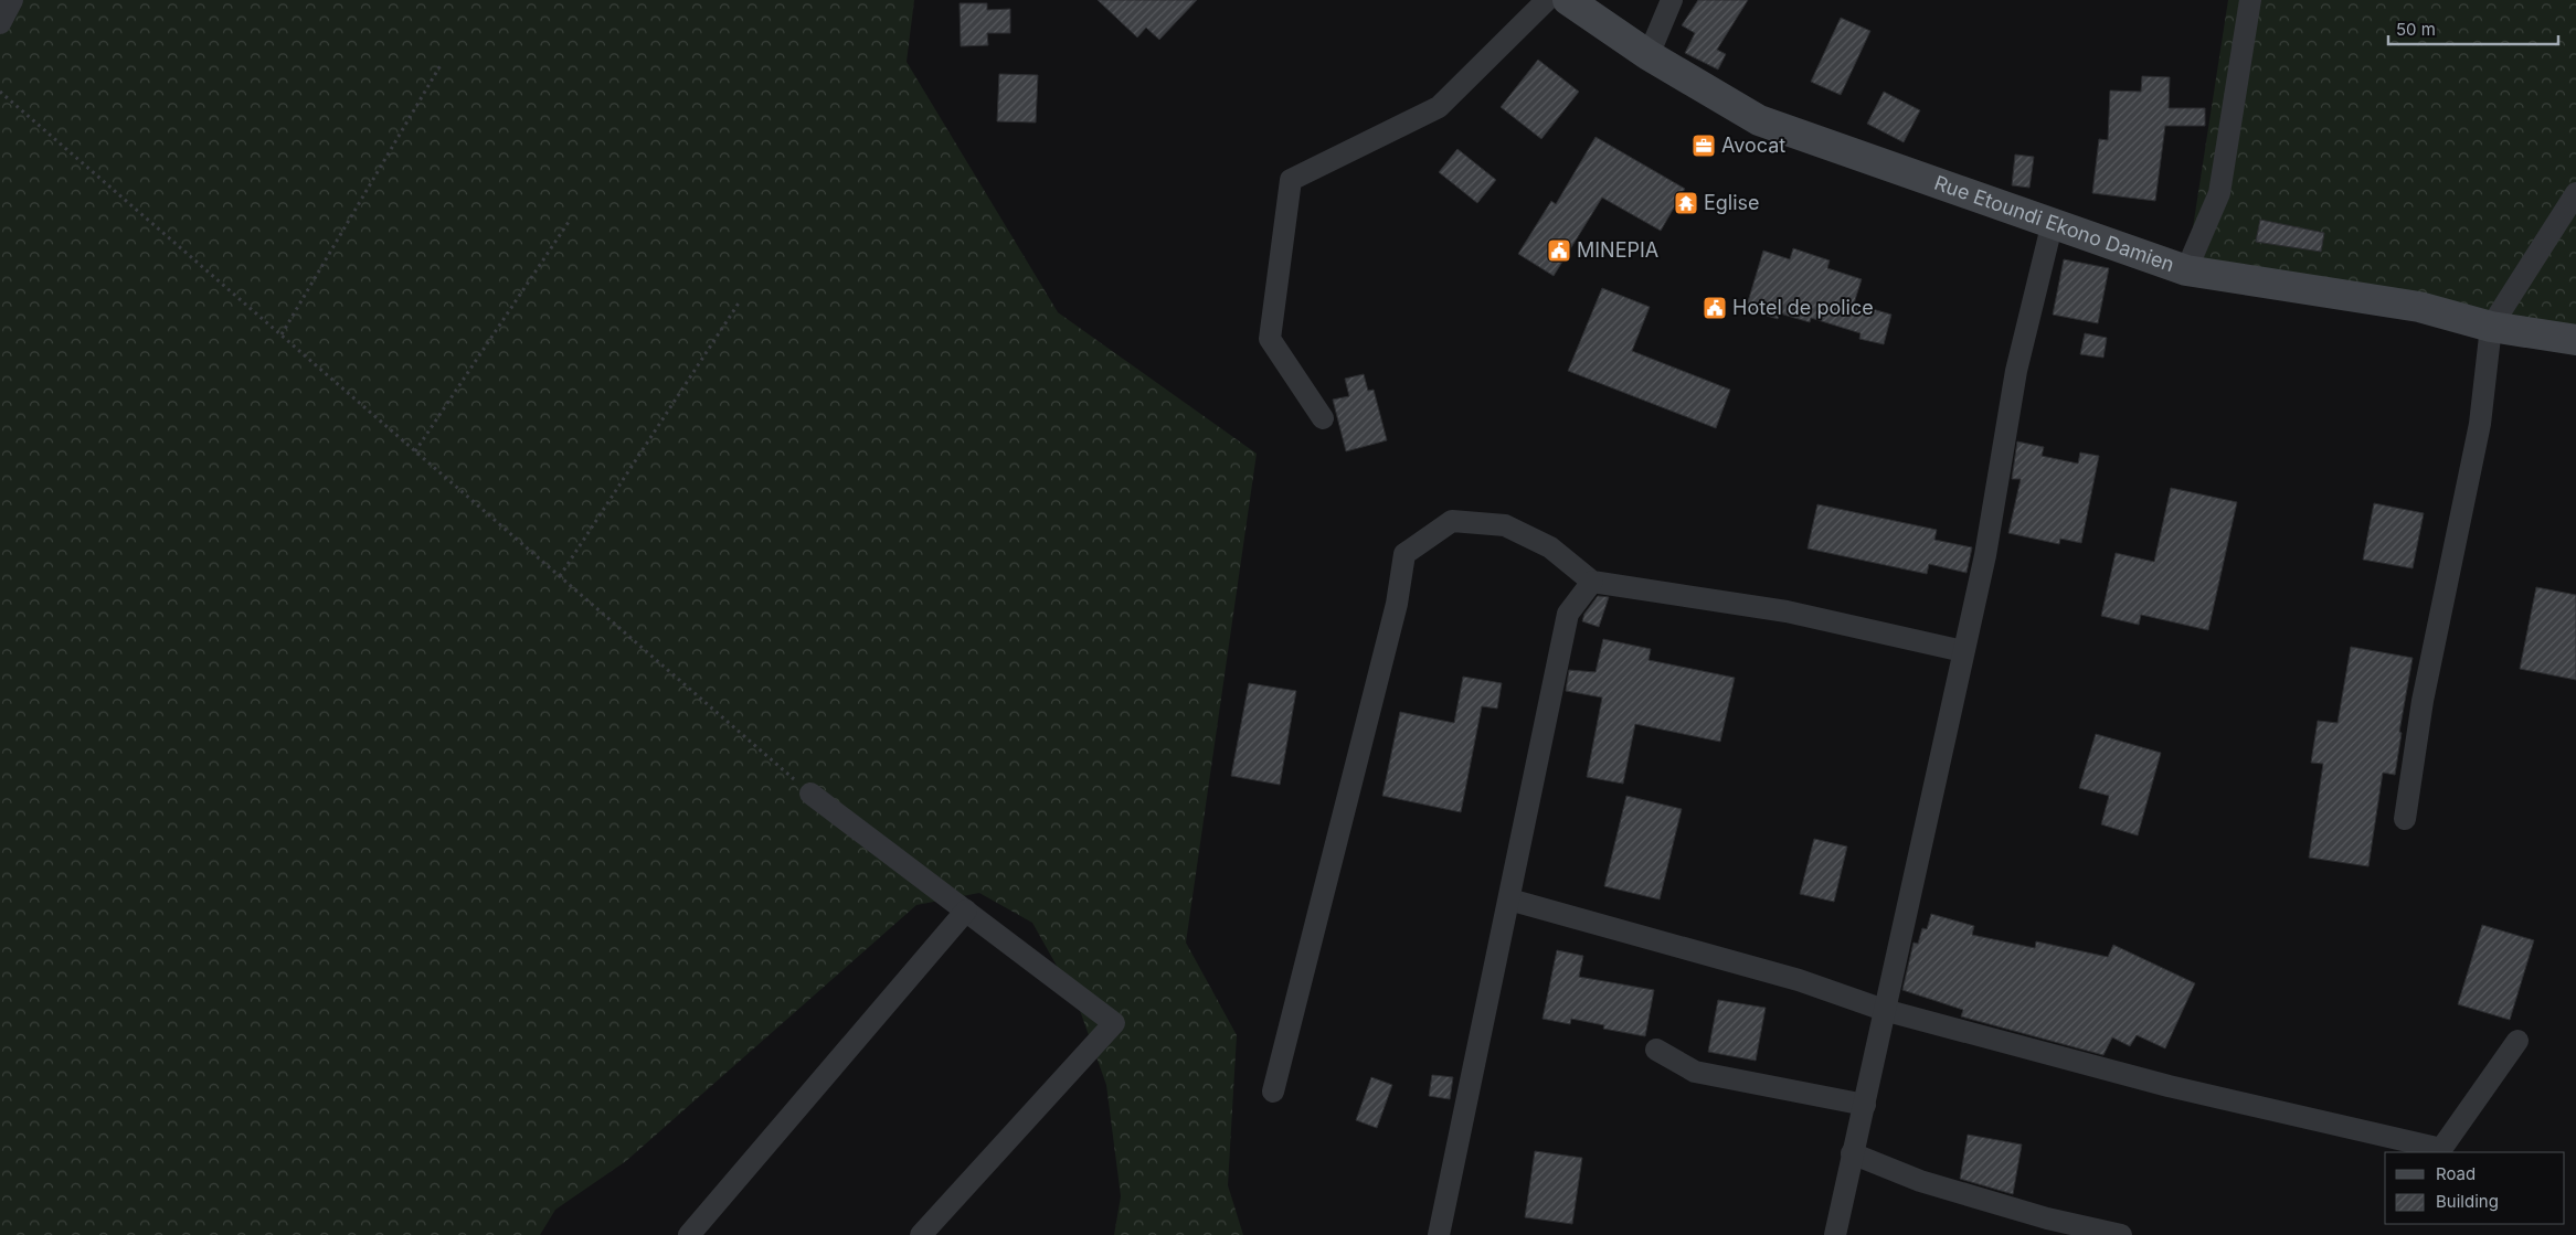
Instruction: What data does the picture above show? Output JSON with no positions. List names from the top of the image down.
{
  "streets": {
    "street": ["Rue Etoundi Ekono Damien"]
  },
  "places": {
    "office": ["Avocat"],
    "temple": ["Eglise"],
    "public building": ["MINEPIA", "Hotel de police"]
  },
  "legend": ["Road", "Building"],
  "scale_bar": "50 m"
}
